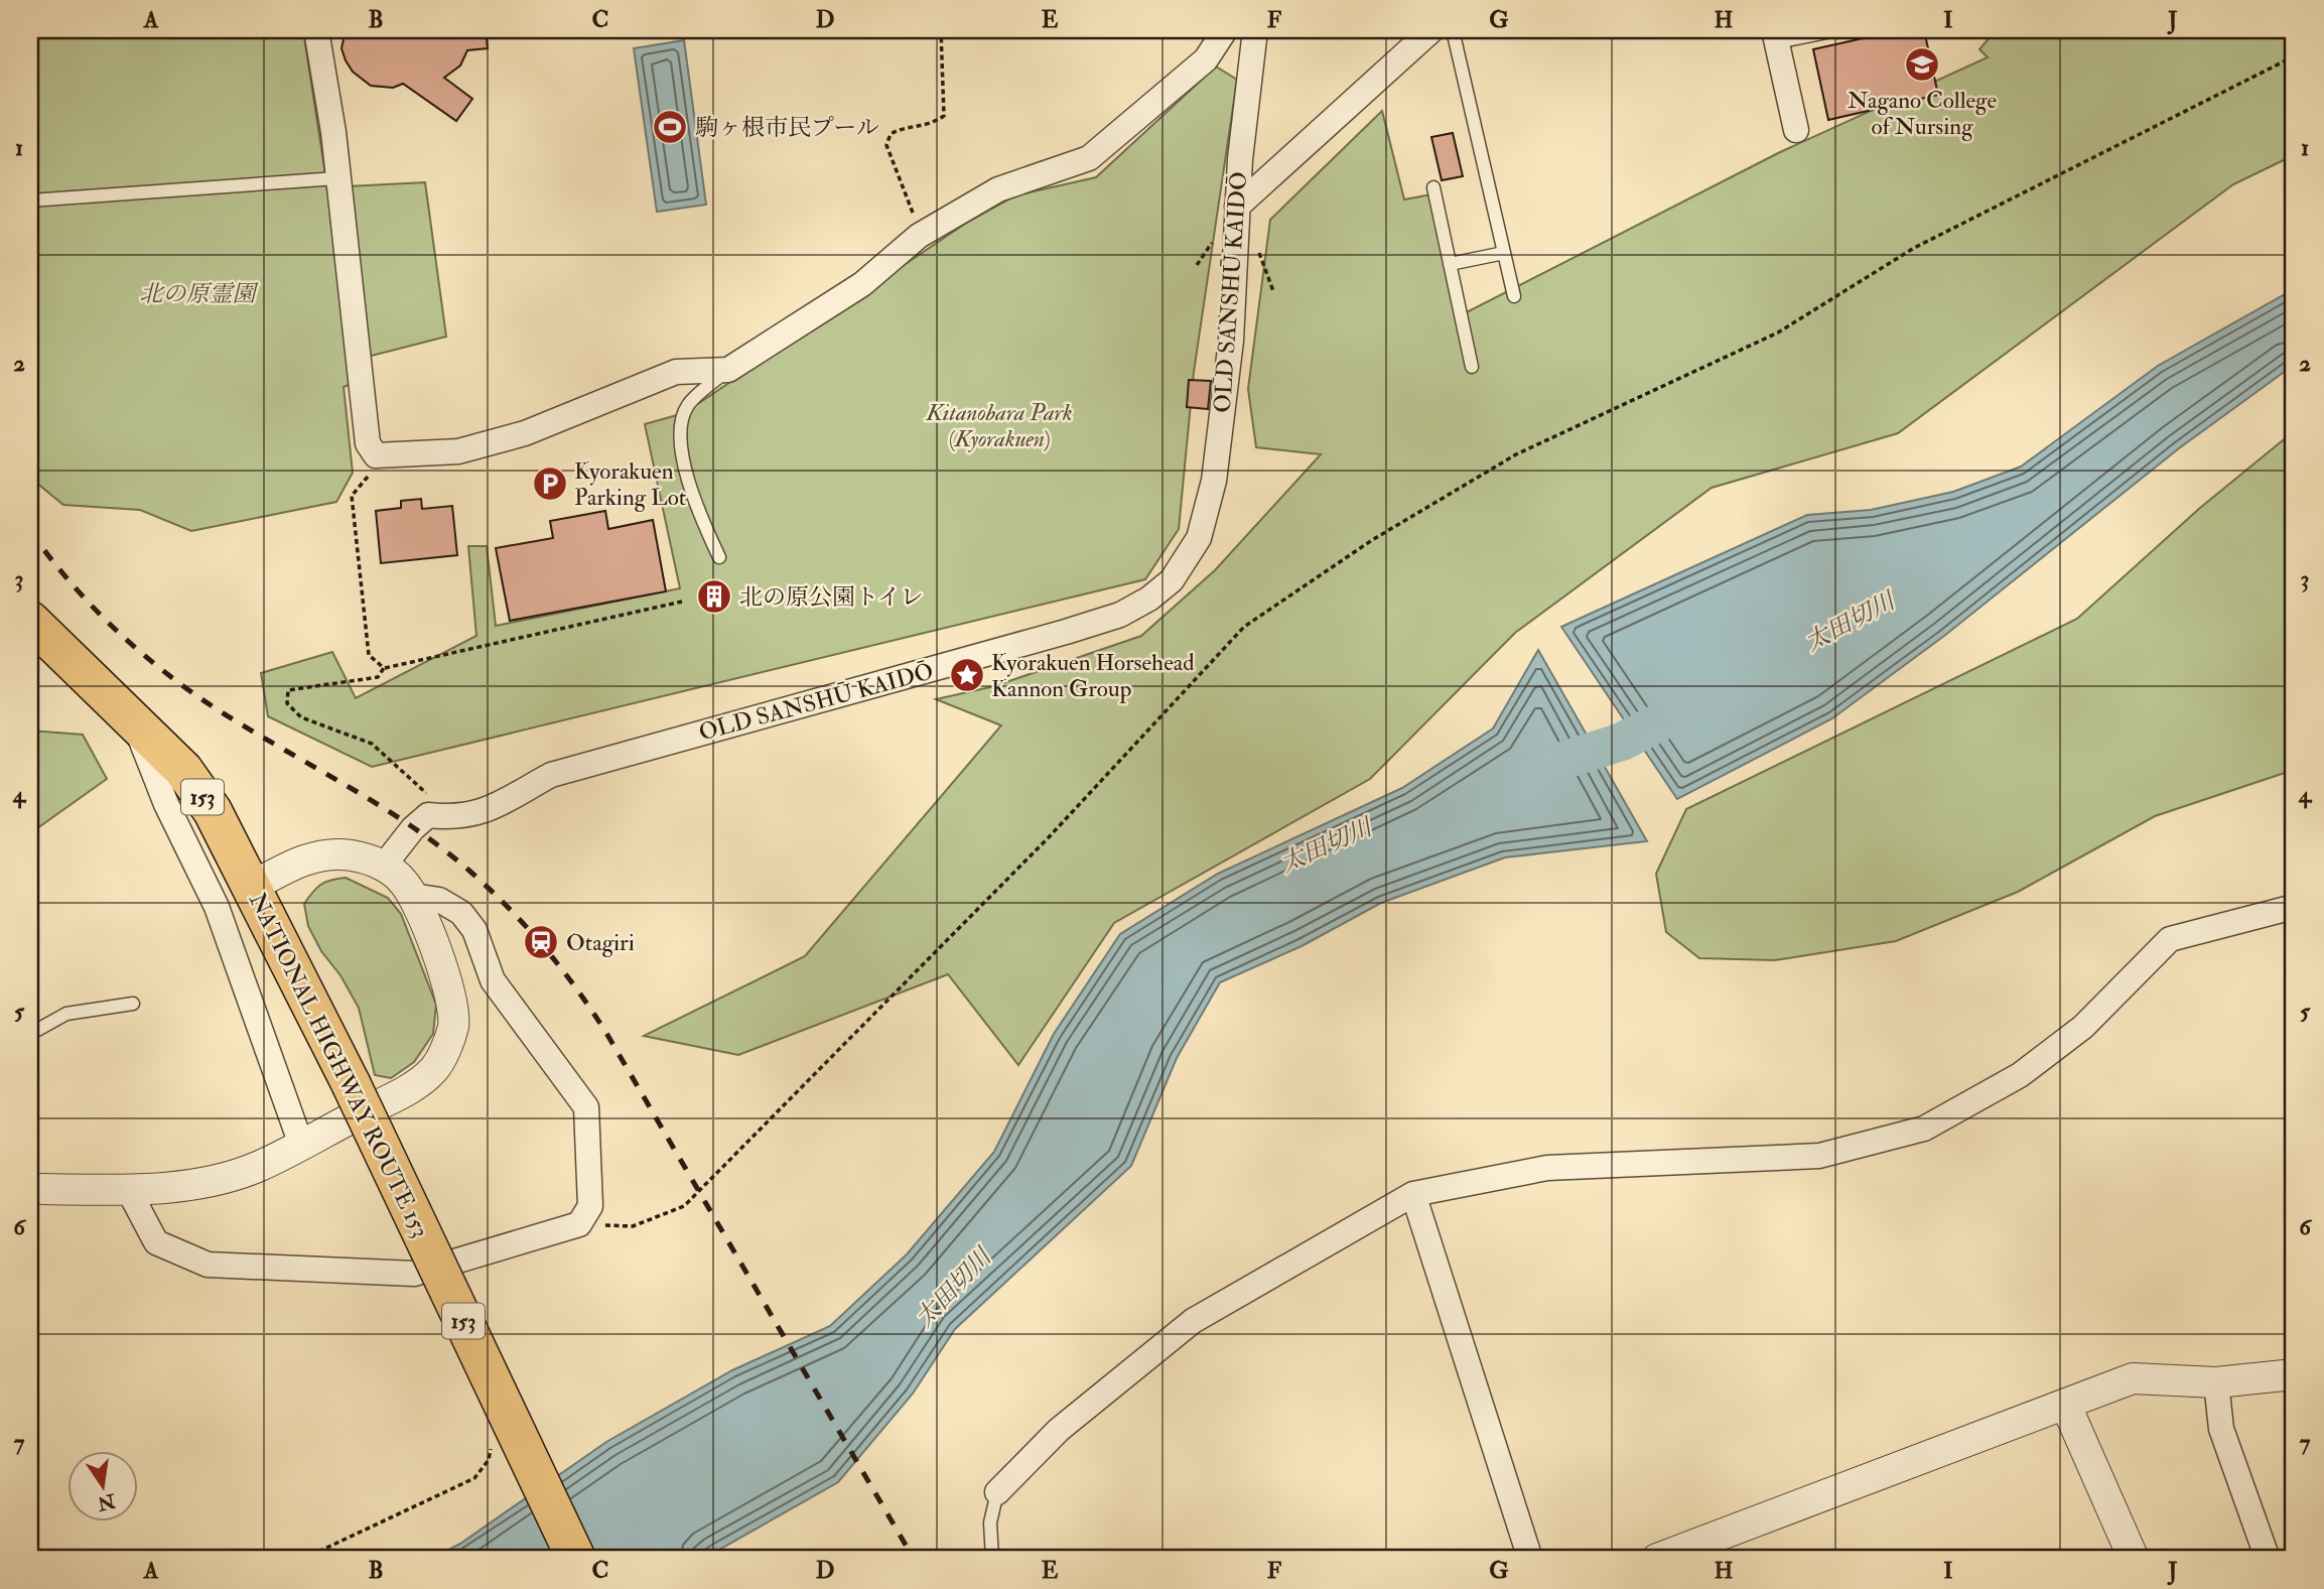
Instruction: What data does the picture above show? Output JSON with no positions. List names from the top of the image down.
{
  "streets": {
    "highway": ["153", "NATIONAL HIGHWAY ROUTE 153"],
    "street": ["OLD SANSHŪ KAIDŌ"]
  },
  "water": ["太田切川"],
  "parks": ["北の原霊園", "Kitanobara Park (Kyorakuen)"],
  "places": {
    "school or university": ["Nagano College of Nursing"],
    "sports": ["駒ヶ根市民プール"],
    "parking": ["Kyorakuen Parking Lot"],
    "building": ["北の原公園トイレ"],
    "place": ["Kyorakuen Horsehead Kannon Group"],
    "station": ["Otagiri"]
  },
  "north": "bottom",
  "grid": {
    "columns": [
      "A",
      "B",
      "C",
      "D",
      "E",
      "F",
      "G",
      "H",
      "I",
      "J"
    ],
    "rows": [
      "1",
      "2",
      "3",
      "4",
      "5",
      "6",
      "7"
    ]
  }
}
